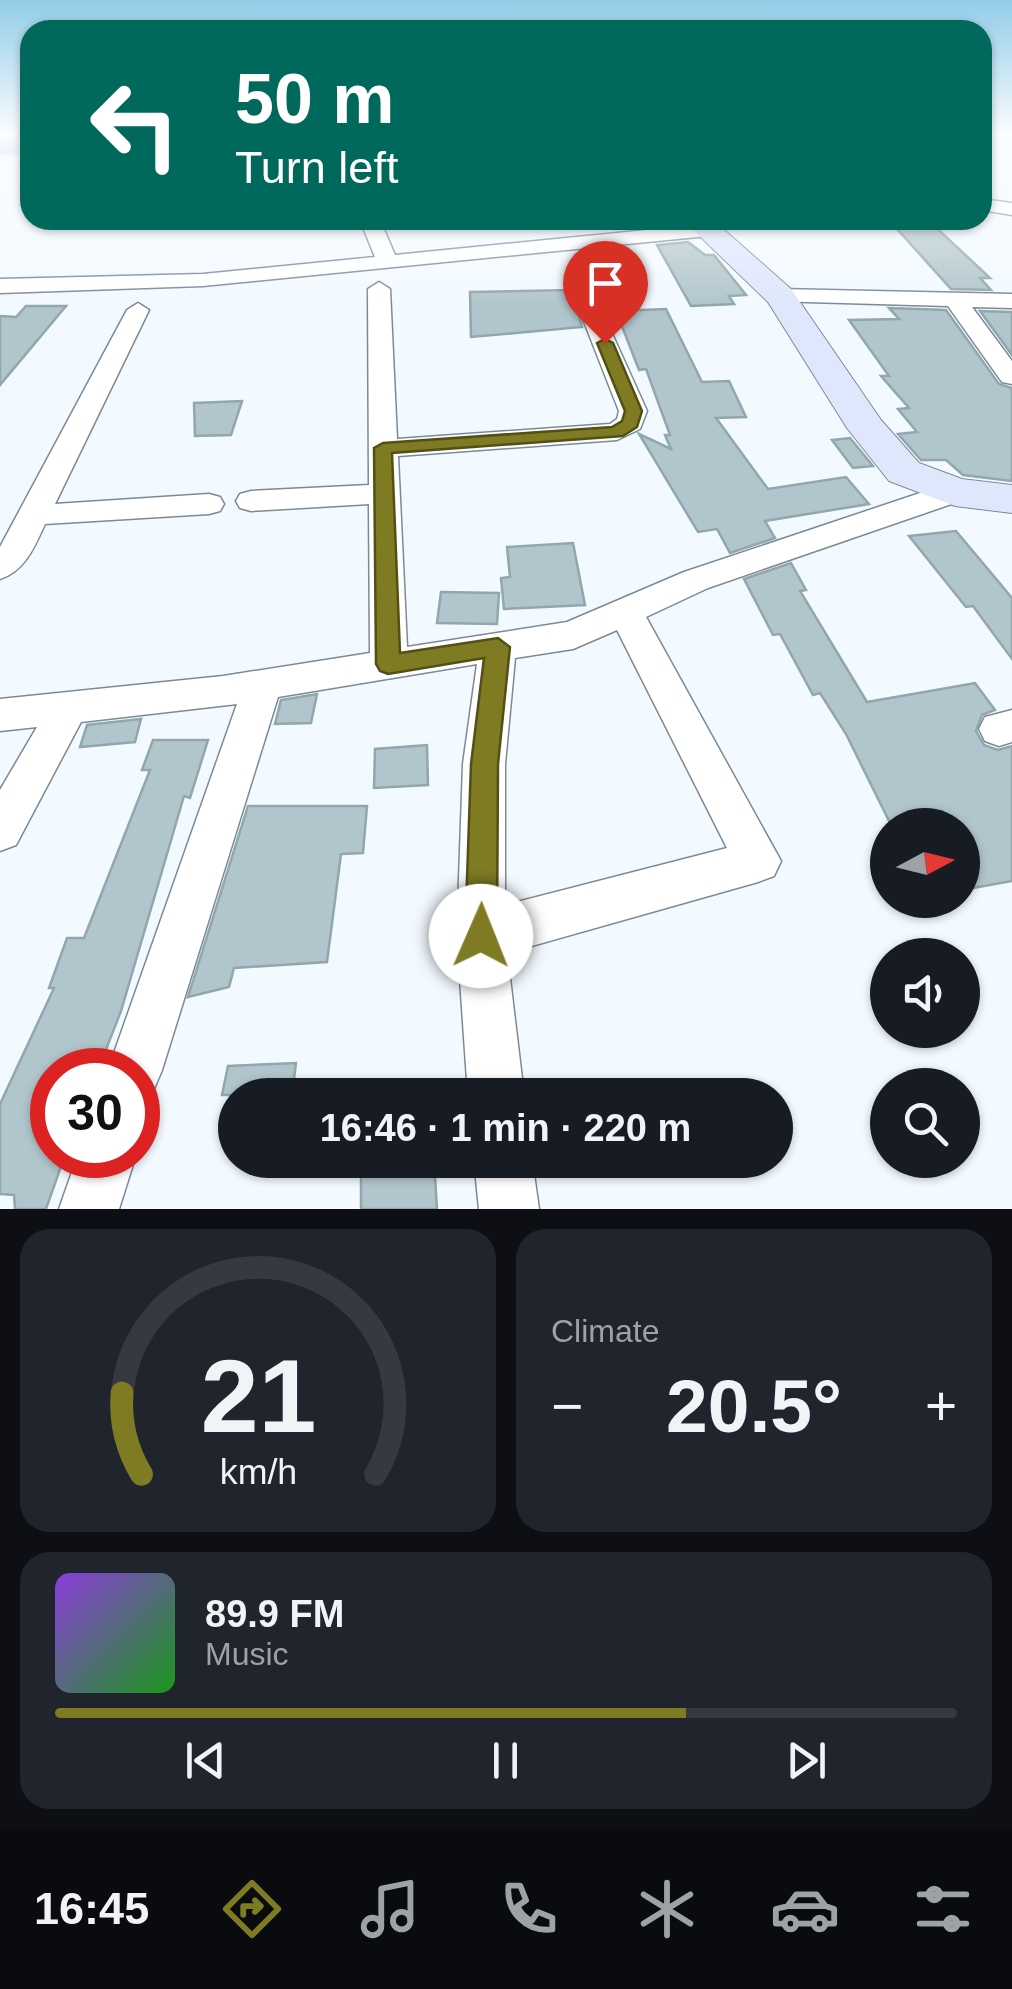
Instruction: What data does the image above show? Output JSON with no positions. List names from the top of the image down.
{
  "north": "right",
  "page": {
    "turn": ["50 m", "Turn left"],
    "limit": "30",
    "trip": "16:46 · 1 min · 220 m",
    "tile": "Climate",
    "heat": ["−", "20.5°", "+"],
    "song": ["89.9 FM", "Music"],
    "tabs": "16:45",
    "gauge": ["21", "km/h"]
  }
}
